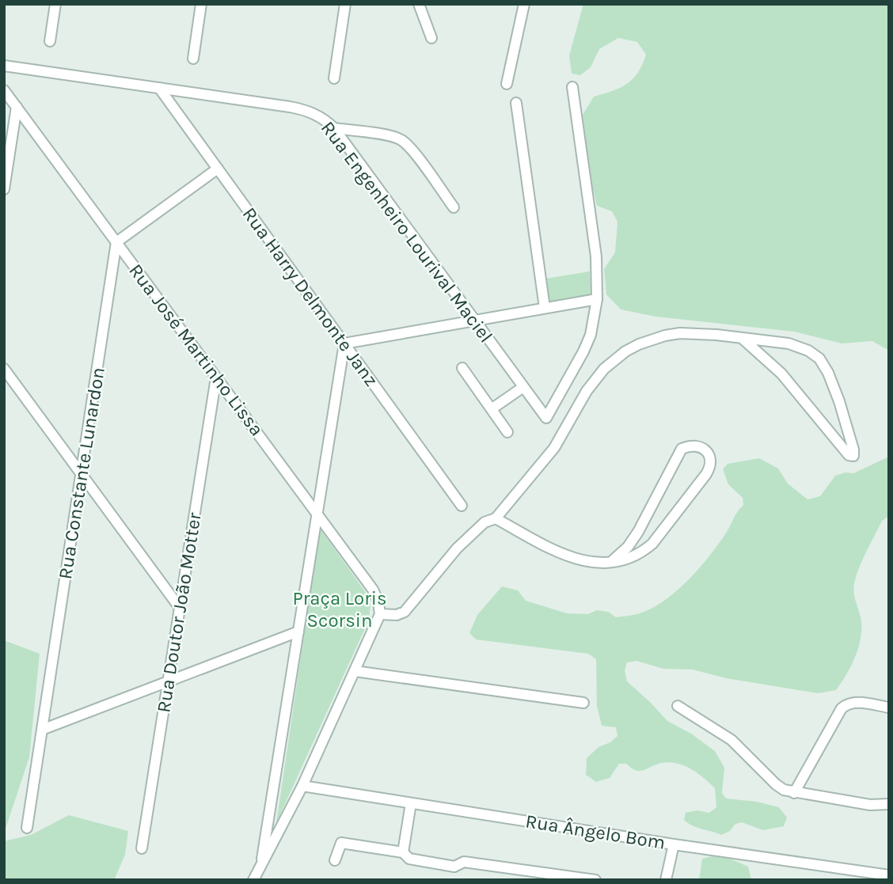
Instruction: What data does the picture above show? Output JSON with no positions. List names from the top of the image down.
{
  "streets": {
    "street": [
      "Rua Engenheiro Lourival Maciel",
      "Rua Harry Delmonte Janz",
      "Rua José Martinho Lissa",
      "Rua Constante Lunardon",
      "Rua Doutor João Motter",
      "Rua Ângelo Bom"
    ]
  },
  "crossings": [
    ["Rua Engenheiro Lourival Maciel", "Rua Harry Delmonte Janz"],
    ["Rua José Martinho Lissa", "Rua Constante Lunardon"],
    ["Rua José Martinho Lissa", "Rua Doutor João Motter"]
  ],
  "parks": ["Praça Loris Scorsin"]
}
